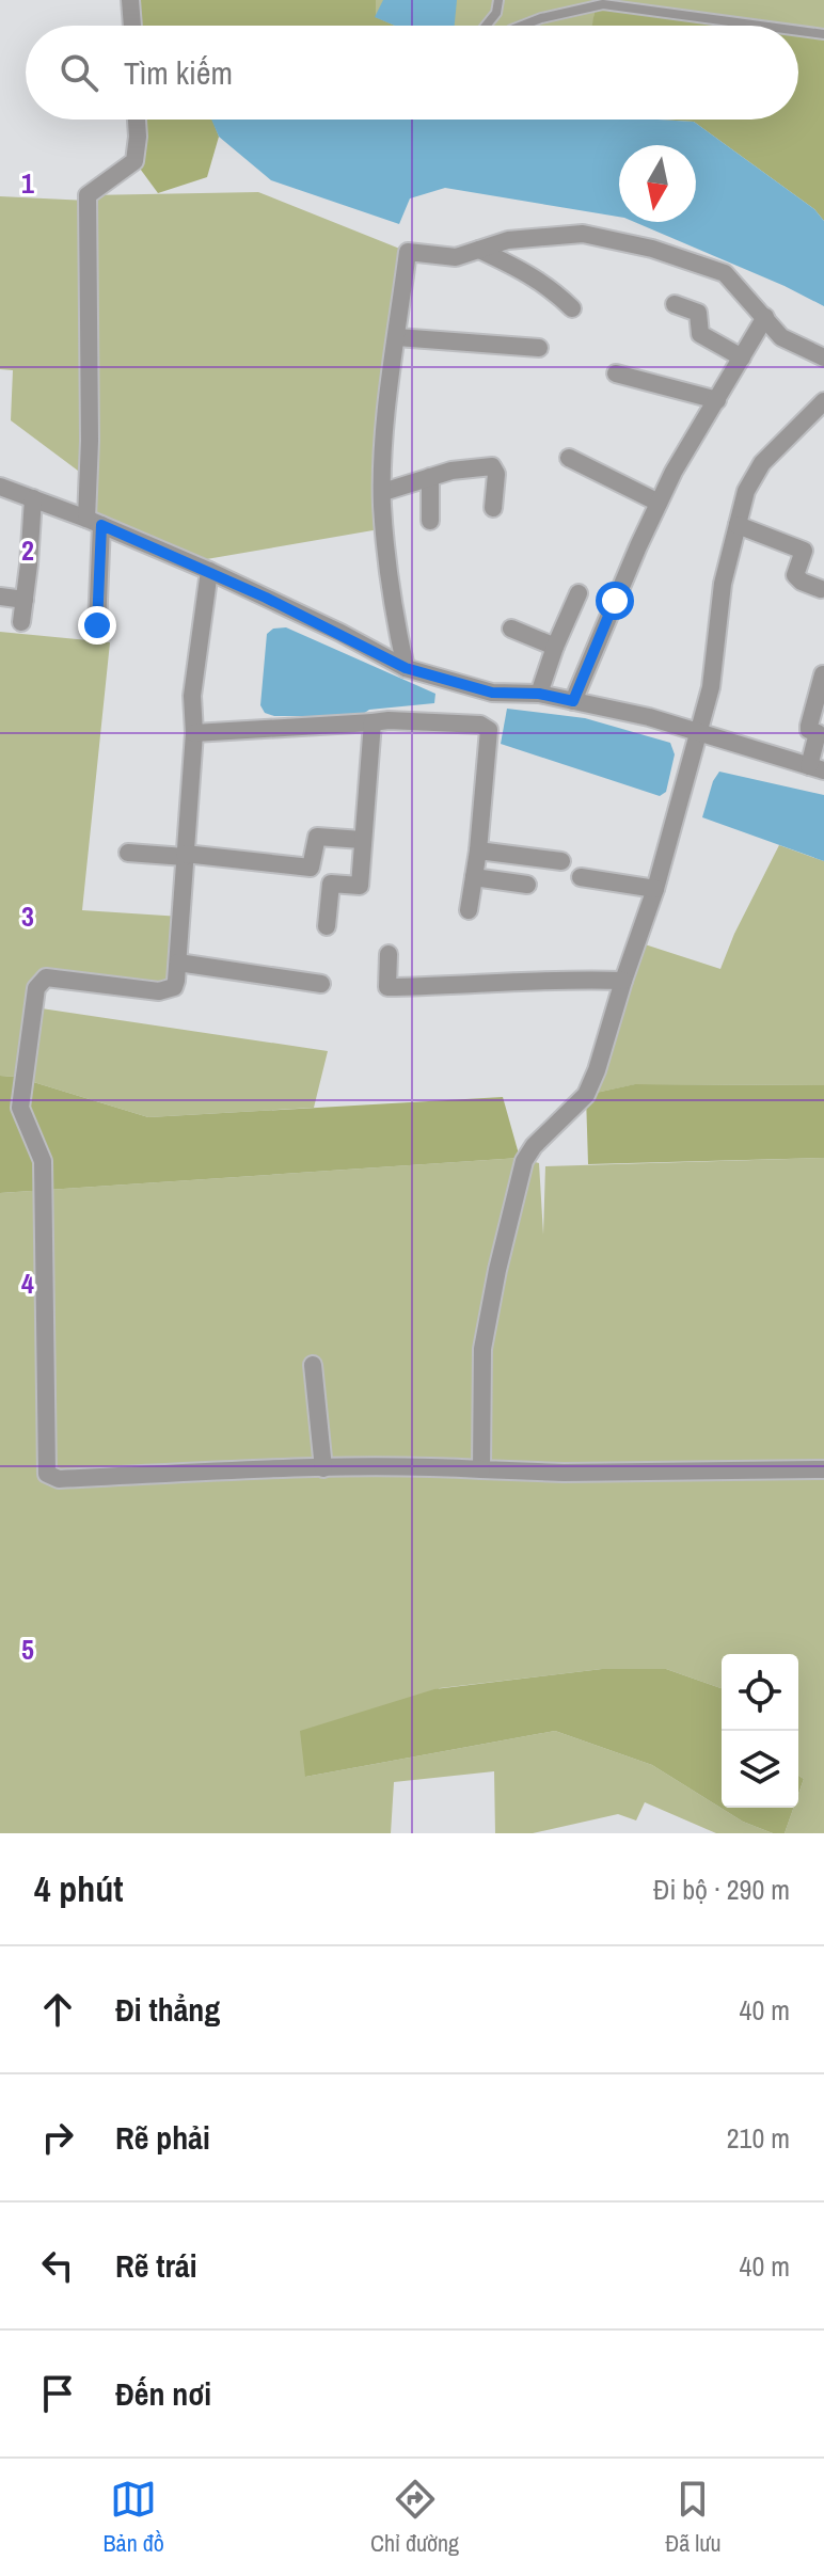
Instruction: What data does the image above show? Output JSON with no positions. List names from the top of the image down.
{
  "north": "bottom",
  "page": {
    "search": "Tìm kiếm",
    "heading": ["4 phút", "Đi bộ · 290 m"],
    "list": [
      ["Đi thẳng", "40 m"],
      ["Rẽ phải", "210 m"],
      ["Rẽ trái", "40 m"],
      "Đến nơi"
    ],
    "nav": ["Bản đồ", "Chỉ đường", "Đã lưu"]
  },
  "grid": {
    "rows": [
      "1",
      "2",
      "3",
      "4",
      "5"
    ]
  }
}
